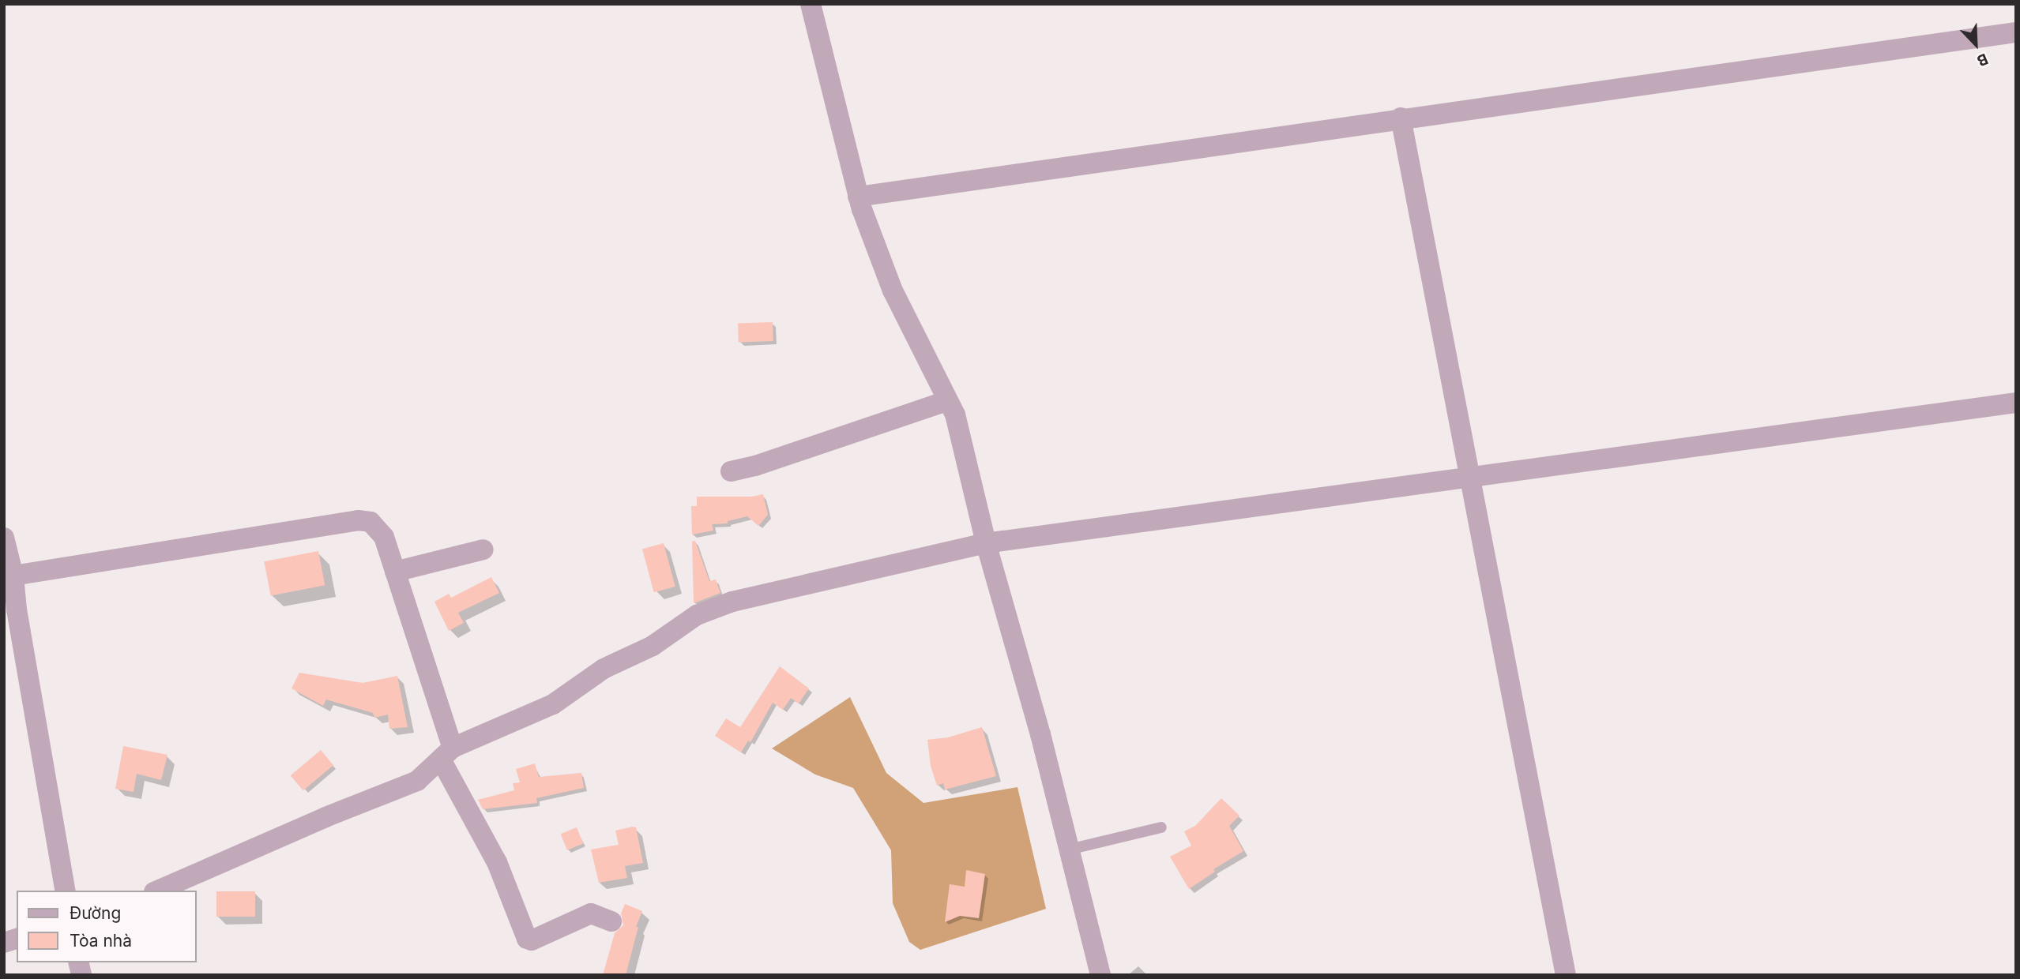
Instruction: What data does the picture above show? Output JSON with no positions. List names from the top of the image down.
{
  "legend": ["Đường", "Tòa nhà"],
  "north": "bottom right"
}
